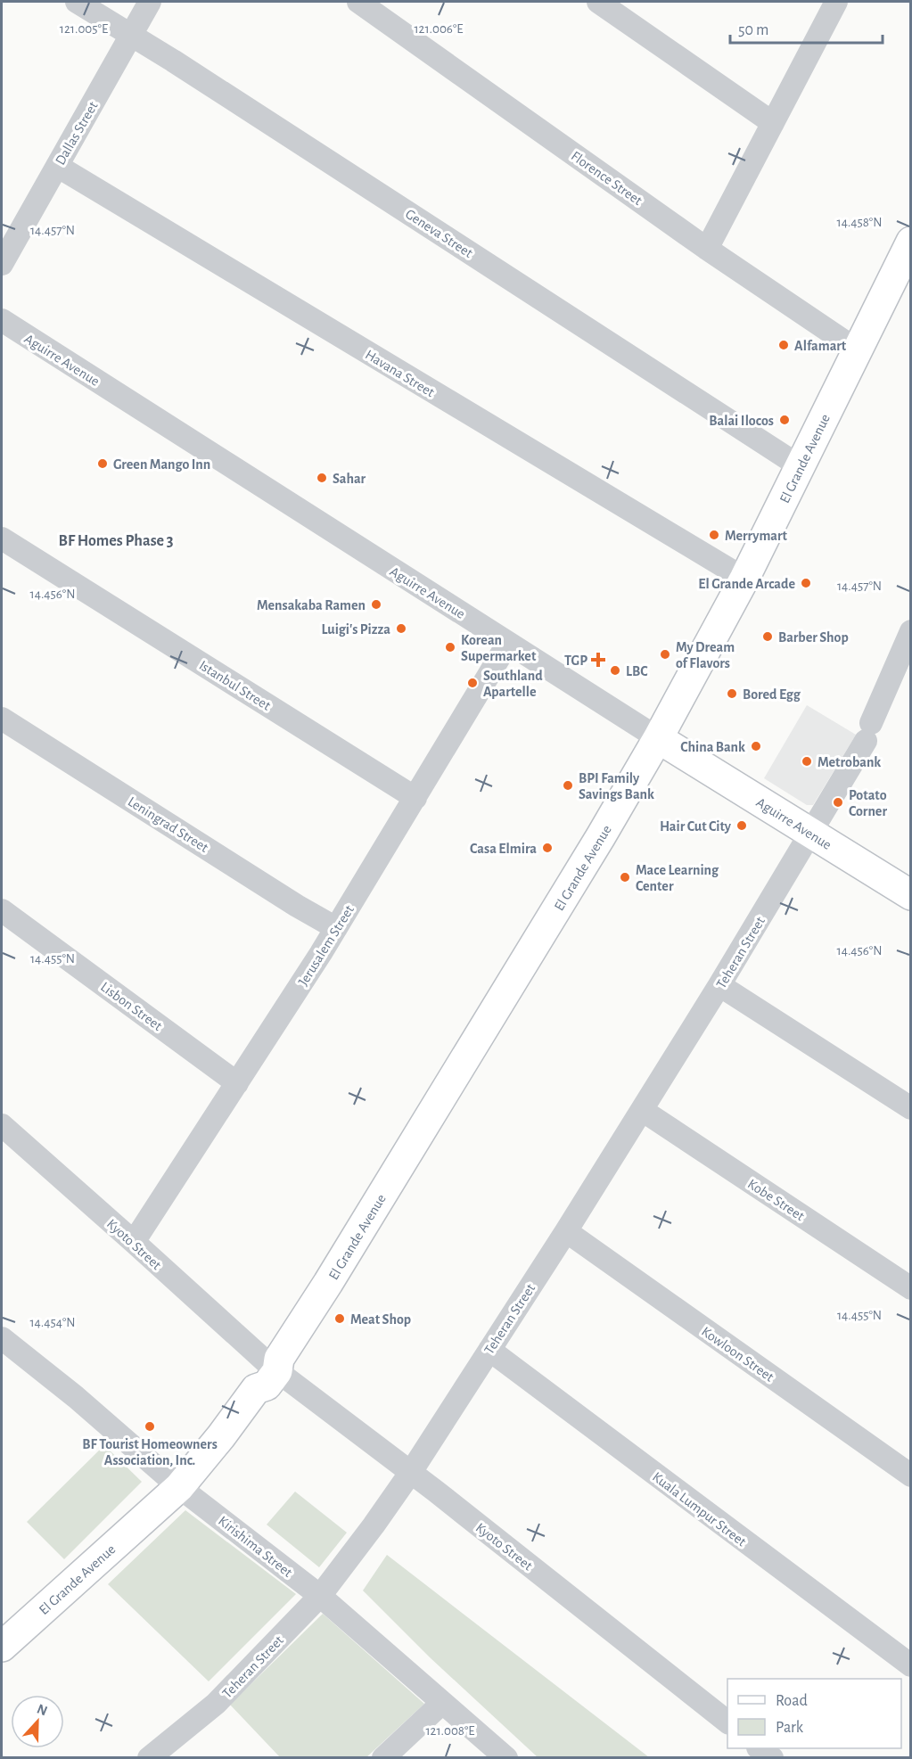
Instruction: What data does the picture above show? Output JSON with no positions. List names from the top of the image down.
{
  "streets": {
    "street": [
      "Dallas Street",
      "Florence Street",
      "Geneva Street",
      "Aguirre Avenue",
      "Havana Street",
      "El Grande Avenue",
      "Istanbul Street",
      "Leningrad Street",
      "Jerusalem Street",
      "Teheran Street",
      "Lisbon Street",
      "Kobe Street",
      "Kyoto Street",
      "Kowloon Street",
      "Kuala Lumpur Street",
      "Kirishima Street"
    ]
  },
  "crossings": [
    ["Dallas Street", "Geneva Street"],
    ["Dallas Street", "Havana Street"],
    ["Florence Street", "El Grande Avenue"],
    ["Geneva Street", "El Grande Avenue"],
    ["Aguirre Avenue", "El Grande Avenue"],
    ["Aguirre Avenue", "Jerusalem Street"],
    ["Aguirre Avenue", "Teheran Street"],
    ["Havana Street", "El Grande Avenue"],
    ["El Grande Avenue", "Kyoto Street"],
    ["El Grande Avenue", "Kirishima Street"],
    ["Istanbul Street", "Jerusalem Street"],
    ["Leningrad Street", "Jerusalem Street"],
    ["Jerusalem Street", "Lisbon Street"],
    ["Jerusalem Street", "Kyoto Street"],
    ["Teheran Street", "Kobe Street"],
    ["Teheran Street", "Kyoto Street"],
    ["Teheran Street", "Kowloon Street"],
    ["Teheran Street", "Kuala Lumpur Street"],
    ["Teheran Street", "Kirishima Street"]
  ],
  "districts": ["BF Homes Phase 3"],
  "places": {
    "other": [
      "Alfamart",
      "Balai Ilocos",
      "Green Mango Inn",
      "Sahar",
      "Merrymart",
      "El Grande Arcade",
      "Mensakaba Ramen",
      "Luigi's Pizza",
      "Barber Shop",
      "Korean Supermarket",
      "My Dream of Flavors",
      "LBC",
      "Southland Apartelle",
      "Bored Egg",
      "China Bank",
      "Metrobank",
      "BPI Family Savings Bank",
      "Potato Corner",
      "Hair Cut City",
      "Casa Elmira",
      "Mace Learning Center",
      "Meat Shop",
      "BF Tourist Homeowners Association, Inc."
    ],
    "health": ["TGP"]
  },
  "legend": ["Road", "Park"],
  "scale_bar": "50 m",
  "north": "top",
  "coordinates": [
    "121.005°E",
    "121.006°E",
    "14.458°N",
    "14.457°N",
    "14.456°N",
    "14.455°N",
    "14.454°N",
    "121.008°E"
  ]
}
